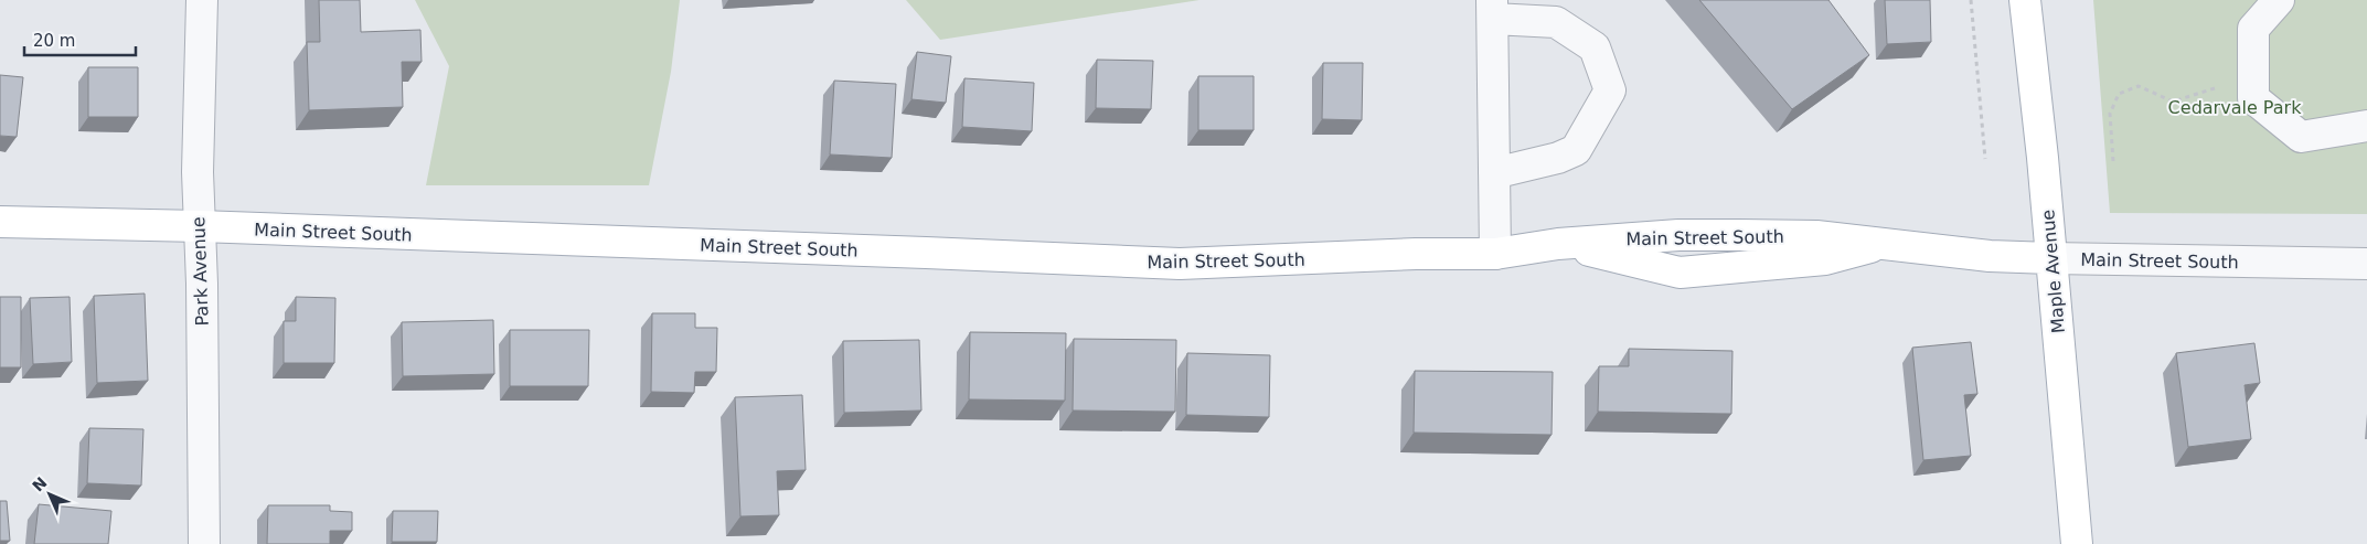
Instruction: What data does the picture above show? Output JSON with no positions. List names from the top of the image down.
{
  "streets": {
    "main road": ["Main Street South", "Maple Avenue"],
    "street": ["Park Avenue"]
  },
  "crossings": [
    ["Main Street South", "Park Avenue"],
    ["Main Street South", "Maple Avenue"]
  ],
  "parks": ["Cedarvale Park"],
  "scale_bar": "20 m",
  "north": "top left"
}
